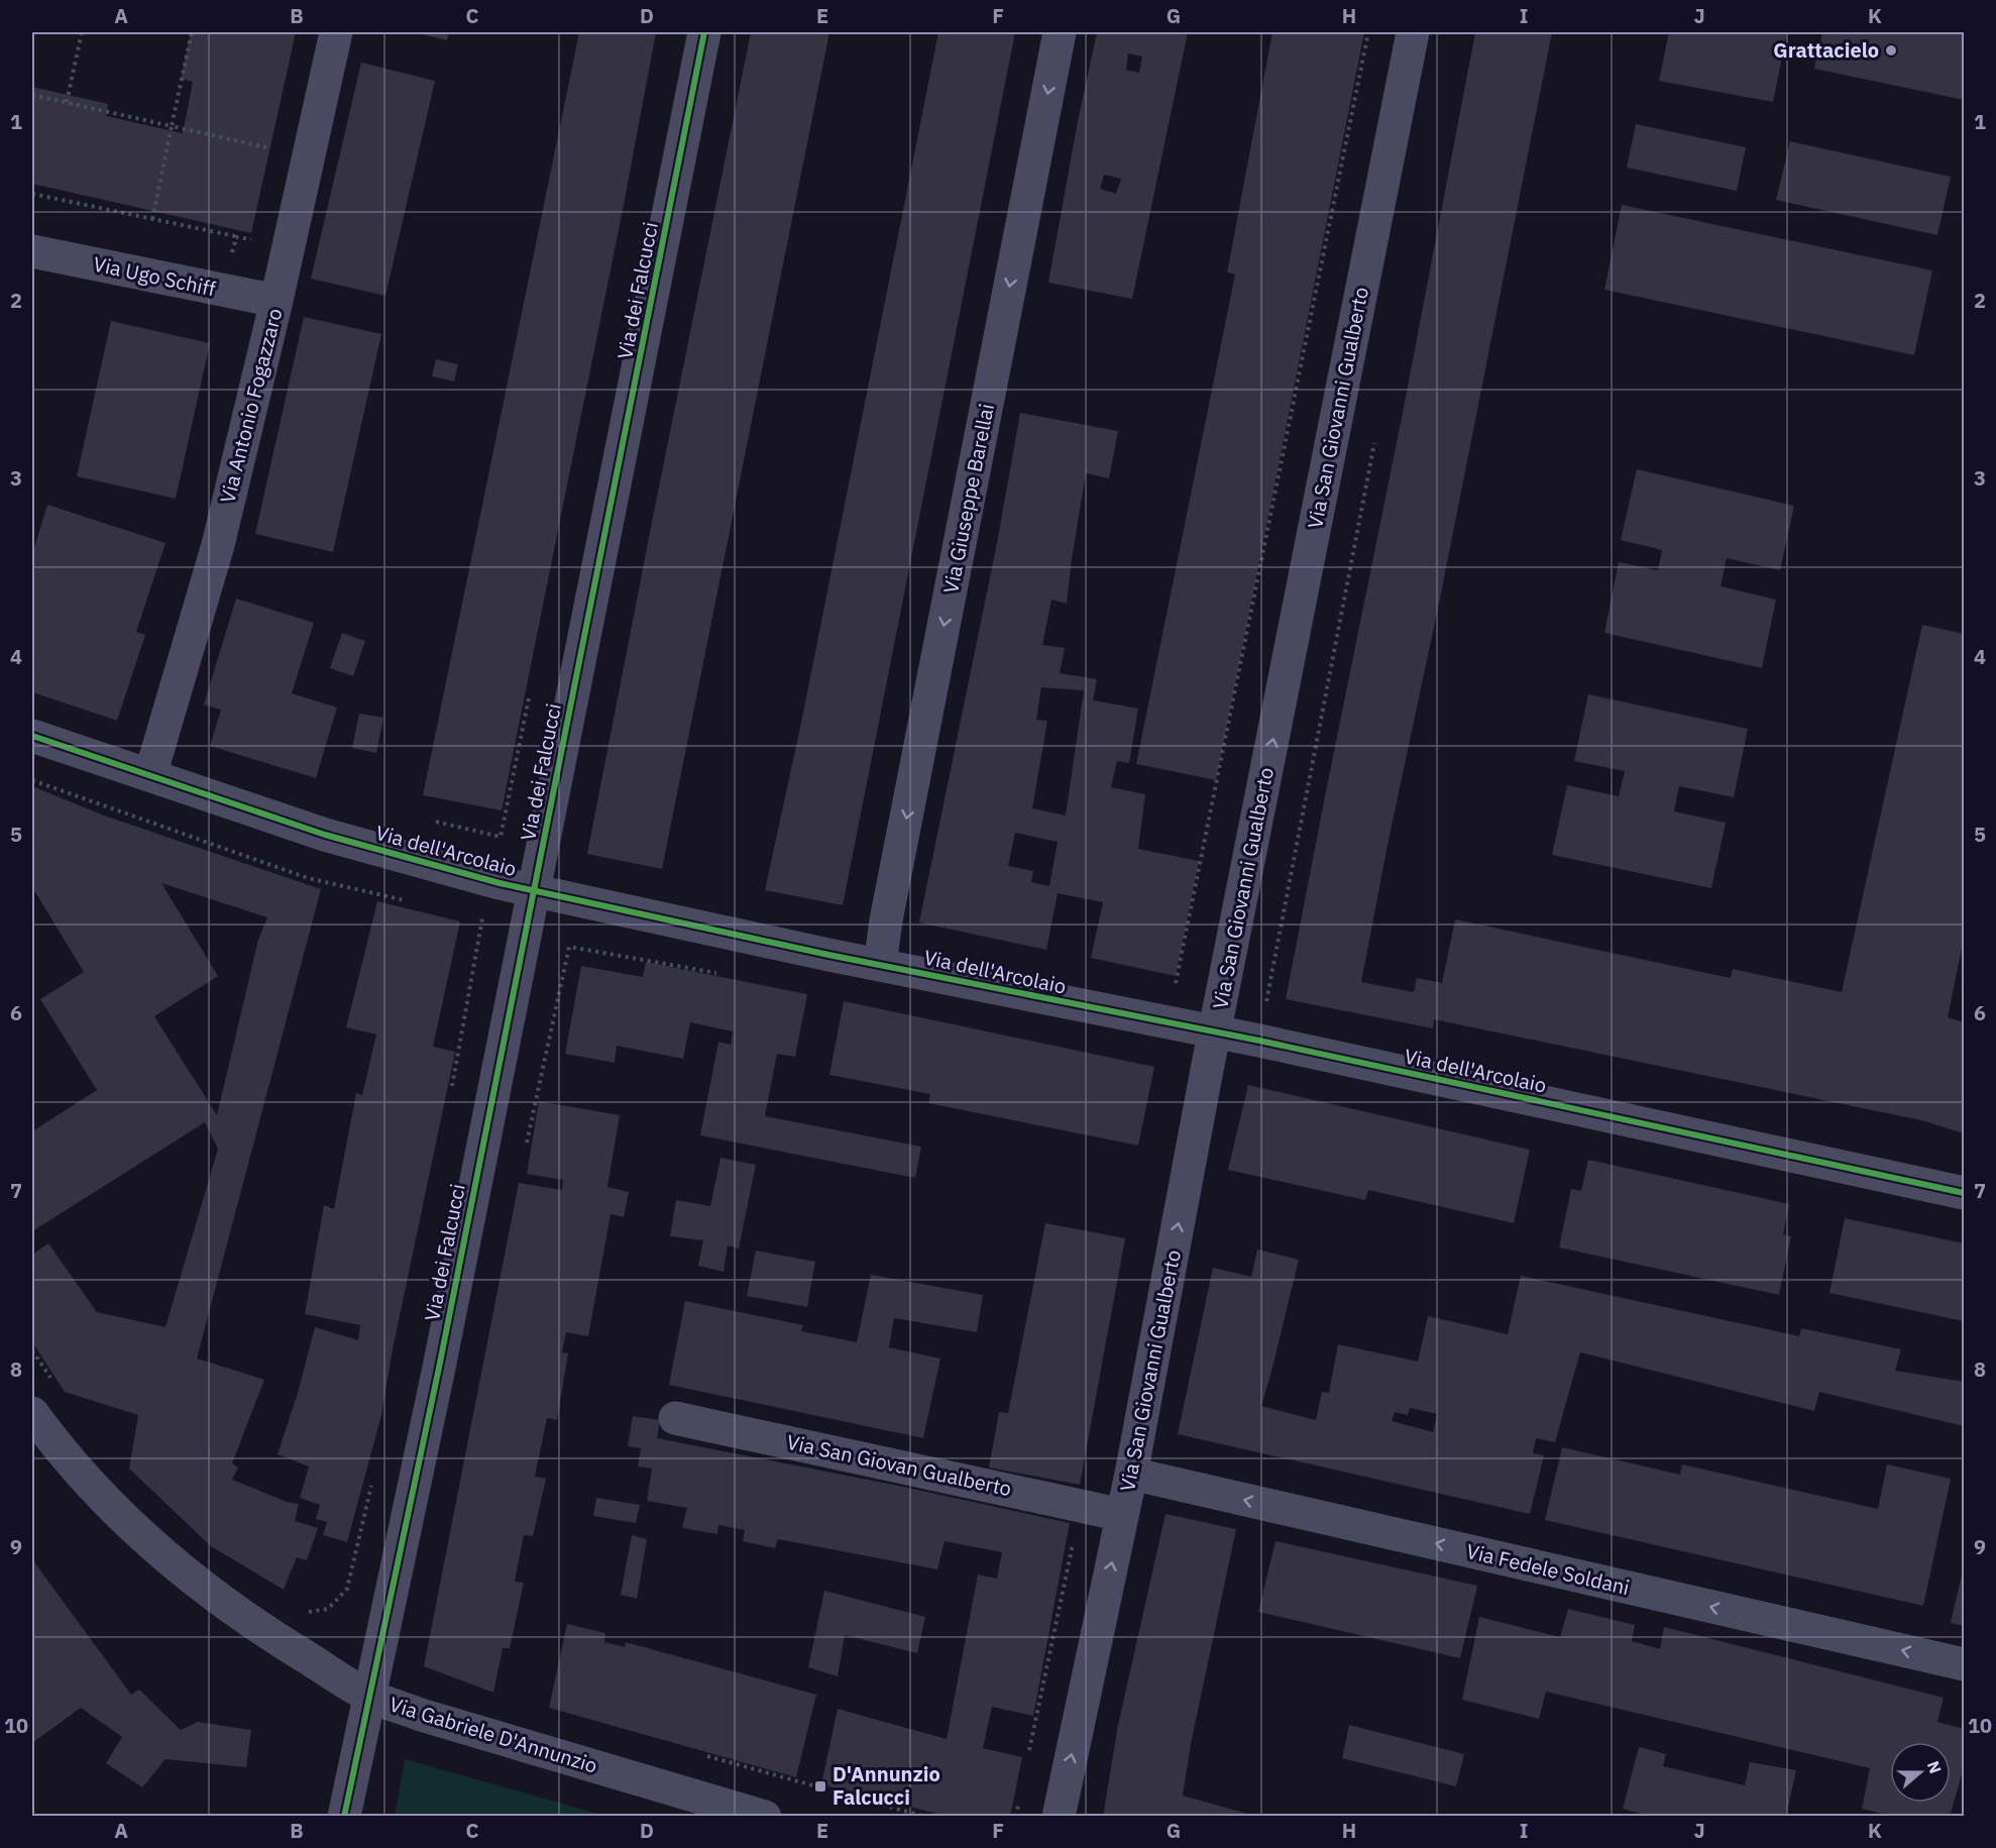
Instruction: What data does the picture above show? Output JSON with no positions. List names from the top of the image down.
{
  "streets": {
    "street": [
      "Via Ugo Schiff",
      "Via dei Falcucci",
      "Via Antonio Fogazzaro",
      "Via San Giovanni Gualberto",
      "Via Giuseppe Barellai",
      "Via dell'Arcolaio",
      "Via San Giovan Gualberto",
      "Via Fedele Soldani",
      "Via Gabriele D'Annunzio"
    ]
  },
  "crossings": [
    ["Via Ugo Schiff", "Via Antonio Fogazzaro"],
    ["Via dei Falcucci", "Via dell'Arcolaio"],
    ["Via dei Falcucci", "Via Gabriele D'Annunzio"],
    ["Via Antonio Fogazzaro", "Via dell'Arcolaio"],
    ["Via San Giovanni Gualberto", "Via dell'Arcolaio"],
    ["Via San Giovanni Gualberto", "Via San Giovan Gualberto"],
    ["Via San Giovanni Gualberto", "Via Fedele Soldani"],
    ["Via Giuseppe Barellai", "Via dell'Arcolaio"]
  ],
  "one_way": ["Via San Giovanni Gualberto", "Via Giuseppe Barellai", "Via Fedele Soldani"],
  "places": {
    "other": ["Grattacielo"],
    "transit": ["D'Annunzio Falcucci"]
  },
  "north": "right",
  "grid": {
    "columns": [
      "A",
      "B",
      "C",
      "D",
      "E",
      "F",
      "G",
      "H",
      "I",
      "J",
      "K"
    ],
    "rows": [
      "1",
      "2",
      "3",
      "4",
      "5",
      "6",
      "7",
      "8",
      "9",
      "10"
    ]
  }
}
